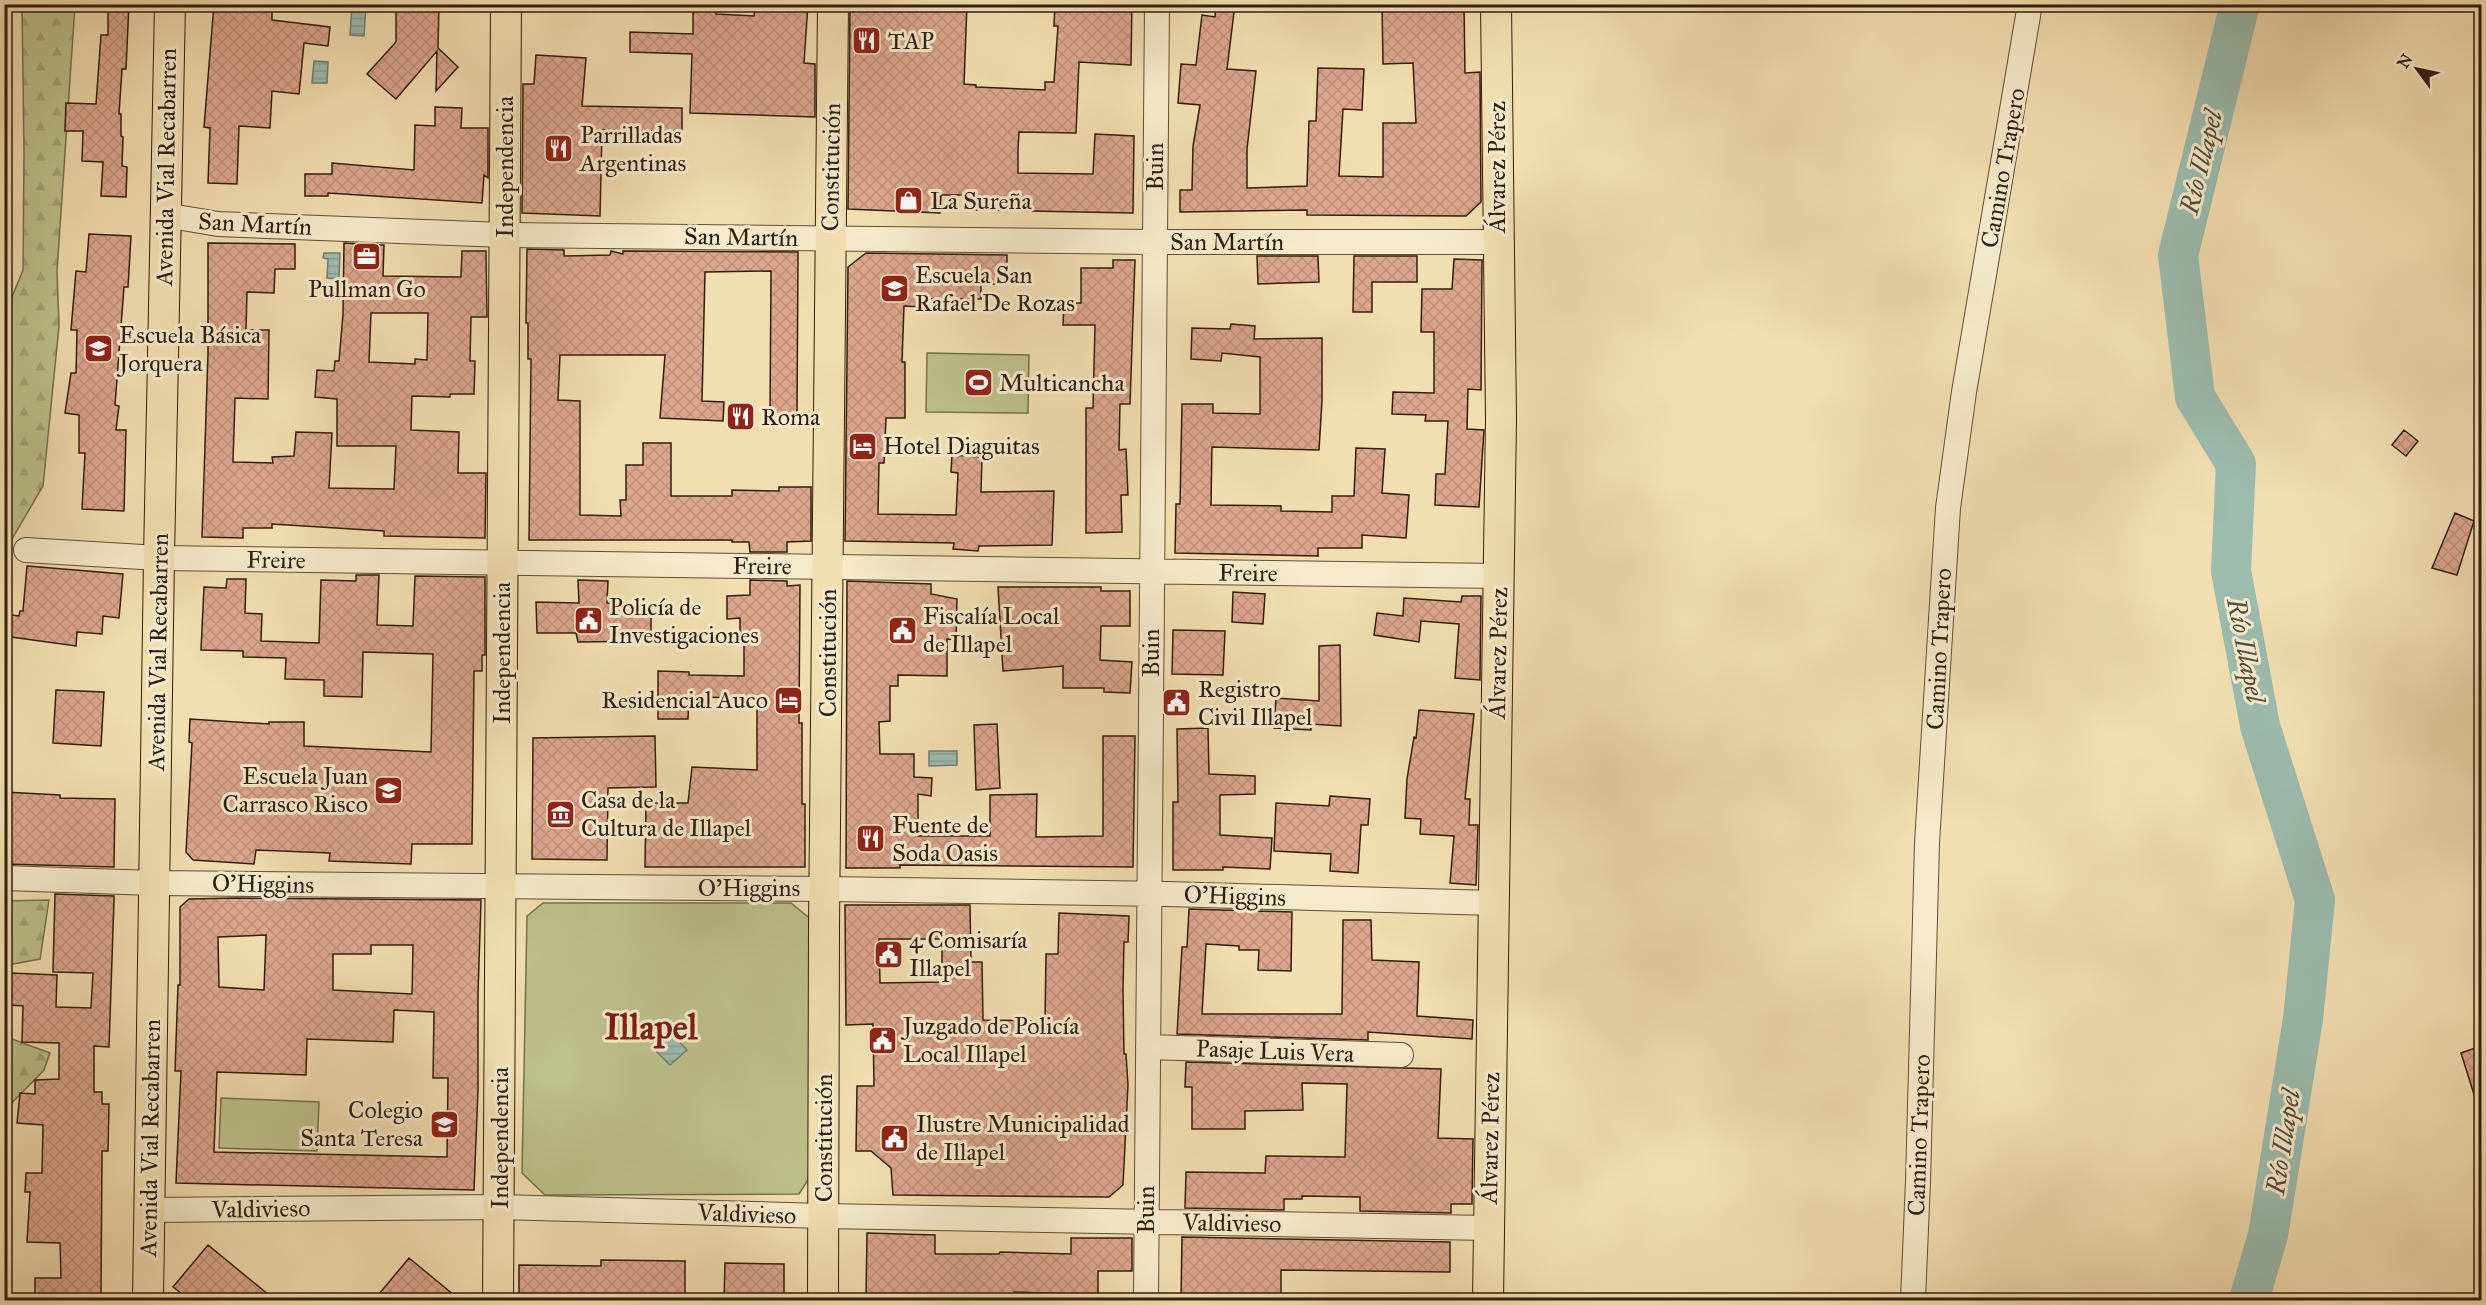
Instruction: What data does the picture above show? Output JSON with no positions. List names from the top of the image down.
{
  "streets": {
    "main road": [
      "Avenida Vial Recabarren",
      "Independencia",
      "Constitución",
      "Álvarez Pérez"
    ],
    "street": [
      "Buin",
      "Camino Trapero",
      "San Martín",
      "Freire",
      "O'Higgins",
      "Pasaje Luis Vera",
      "Valdivieso"
    ]
  },
  "crossings": [
    ["Avenida Vial Recabarren", "San Martín"],
    ["Avenida Vial Recabarren", "Freire"],
    ["Avenida Vial Recabarren", "O'Higgins"],
    ["Avenida Vial Recabarren", "Valdivieso"],
    ["Independencia", "San Martín"],
    ["Independencia", "Freire"],
    ["Independencia", "O'Higgins"],
    ["Independencia", "Valdivieso"],
    ["Constitución", "San Martín"],
    ["Constitución", "Freire"],
    ["Constitución", "O'Higgins"],
    ["Constitución", "Valdivieso"],
    ["Buin", "San Martín"],
    ["Buin", "Freire"],
    ["Buin", "O'Higgins"],
    ["Buin", "Pasaje Luis Vera"],
    ["Buin", "Valdivieso"],
    ["Álvarez Pérez", "San Martín"],
    ["Álvarez Pérez", "Freire"],
    ["Álvarez Pérez", "O'Higgins"],
    ["Álvarez Pérez", "Valdivieso"]
  ],
  "districts": ["Illapel"],
  "water": ["Río Illapel"],
  "places": {
    "restaurant": [
      "TAP",
      "Parrilladas Argentinas",
      "Roma",
      "Fuente de Soda Oasis"
    ],
    "shop": ["La Sureña"],
    "office": ["Pullman Go"],
    "school or university": [
      "Escuela San Rafael De Rozas",
      "Escuela Básica Jorquera",
      "Escuela Juan Carrasco Risco",
      "Colegio Santa Teresa"
    ],
    "sports": ["Multicancha"],
    "hotel": ["Hotel Diaguitas", "Residencial Auco"],
    "public building": [
      "Policía de Investigaciones",
      "Fiscalía Local de Illapel",
      "Registro Civil Illapel",
      "4 Comisaría Illapel",
      "Juzgado de Policía Local Illapel",
      "Ilustre Municipalidad de Illapel"
    ],
    "museum": ["Casa de la Cultura de Illapel"]
  },
  "north": "top left"
}
